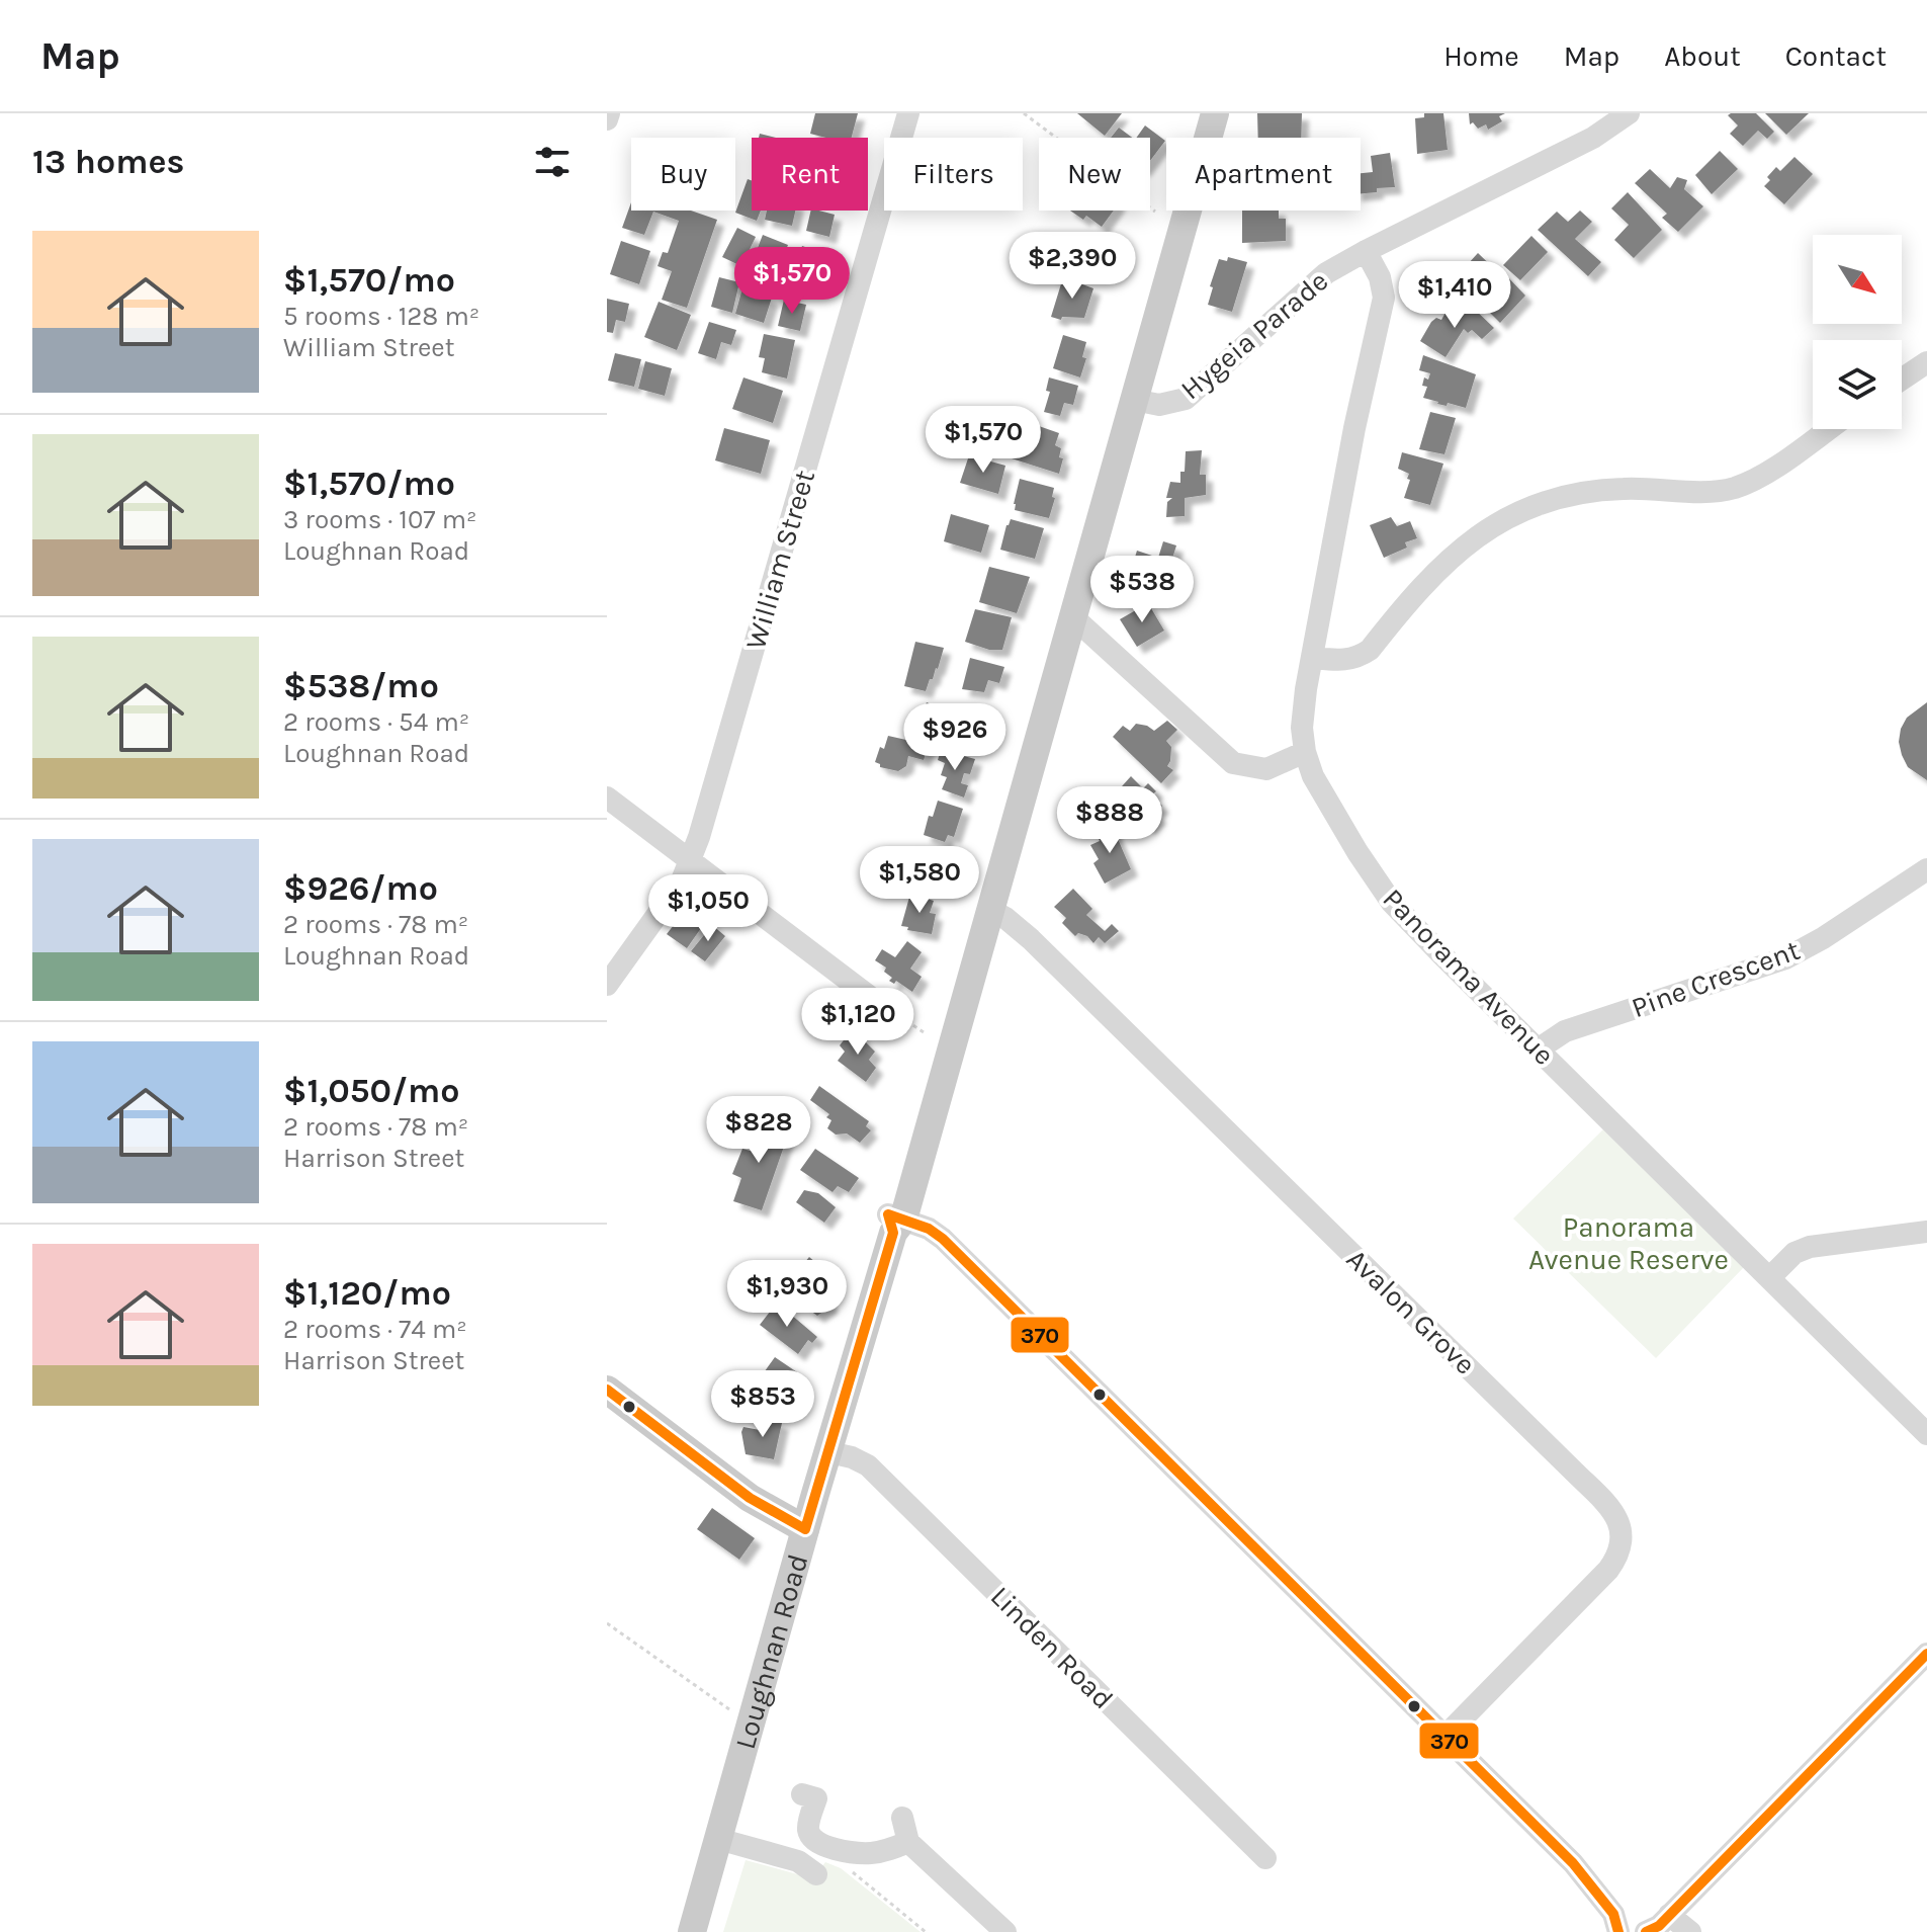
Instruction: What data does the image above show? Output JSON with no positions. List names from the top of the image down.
{
  "streets": {
    "main road": ["Loughnan Road"],
    "street": [
      "Hygeia Parade",
      "William Street",
      "Panorama Avenue",
      "Pine Crescent",
      "Avalon Grove",
      "Linden Road"
    ]
  },
  "crossings": [
    ["Hygeia Parade", "Panorama Avenue"],
    ["Hygeia Parade", "Loughnan Road"],
    ["Panorama Avenue", "Pine Crescent"],
    ["Avalon Grove", "Loughnan Road"],
    ["Linden Road", "Loughnan Road"]
  ],
  "parks": ["Panorama Avenue Reserve"],
  "lines": ["transit line 370"],
  "north": "bottom right",
  "page": {
    "header": "Map",
    "nav": [
      "Home",
      "Map",
      "About",
      "Contact"
    ],
    "heading": "13 homes",
    "chip": [
      "Buy",
      "Rent",
      "Filters",
      "New",
      "Apartment"
    ],
    "list": [
      {
        "name": "$1,570/mo",
        "note": "5 rooms · 128 m² · William Street"
      },
      {
        "name": "$1,570/mo",
        "note": "3 rooms · 107 m² · Loughnan Road"
      },
      {
        "name": "$538/mo",
        "note": "2 rooms · 54 m² · Loughnan Road"
      },
      {
        "name": "$926/mo",
        "note": "2 rooms · 78 m² · Loughnan Road"
      },
      {
        "name": "$1,050/mo",
        "note": "2 rooms · 78 m² · Harrison Street"
      },
      {
        "name": "$1,120/mo",
        "note": "2 rooms · 74 m² · Harrison Street"
      }
    ],
    "price": [
      "$2,390",
      "$1,570",
      "$1,410",
      "$1,570",
      "$538",
      "$926",
      "$888",
      "$1,580",
      "$1,050",
      "$1,120",
      "$828",
      "$1,930",
      "$853"
    ]
  }
}
